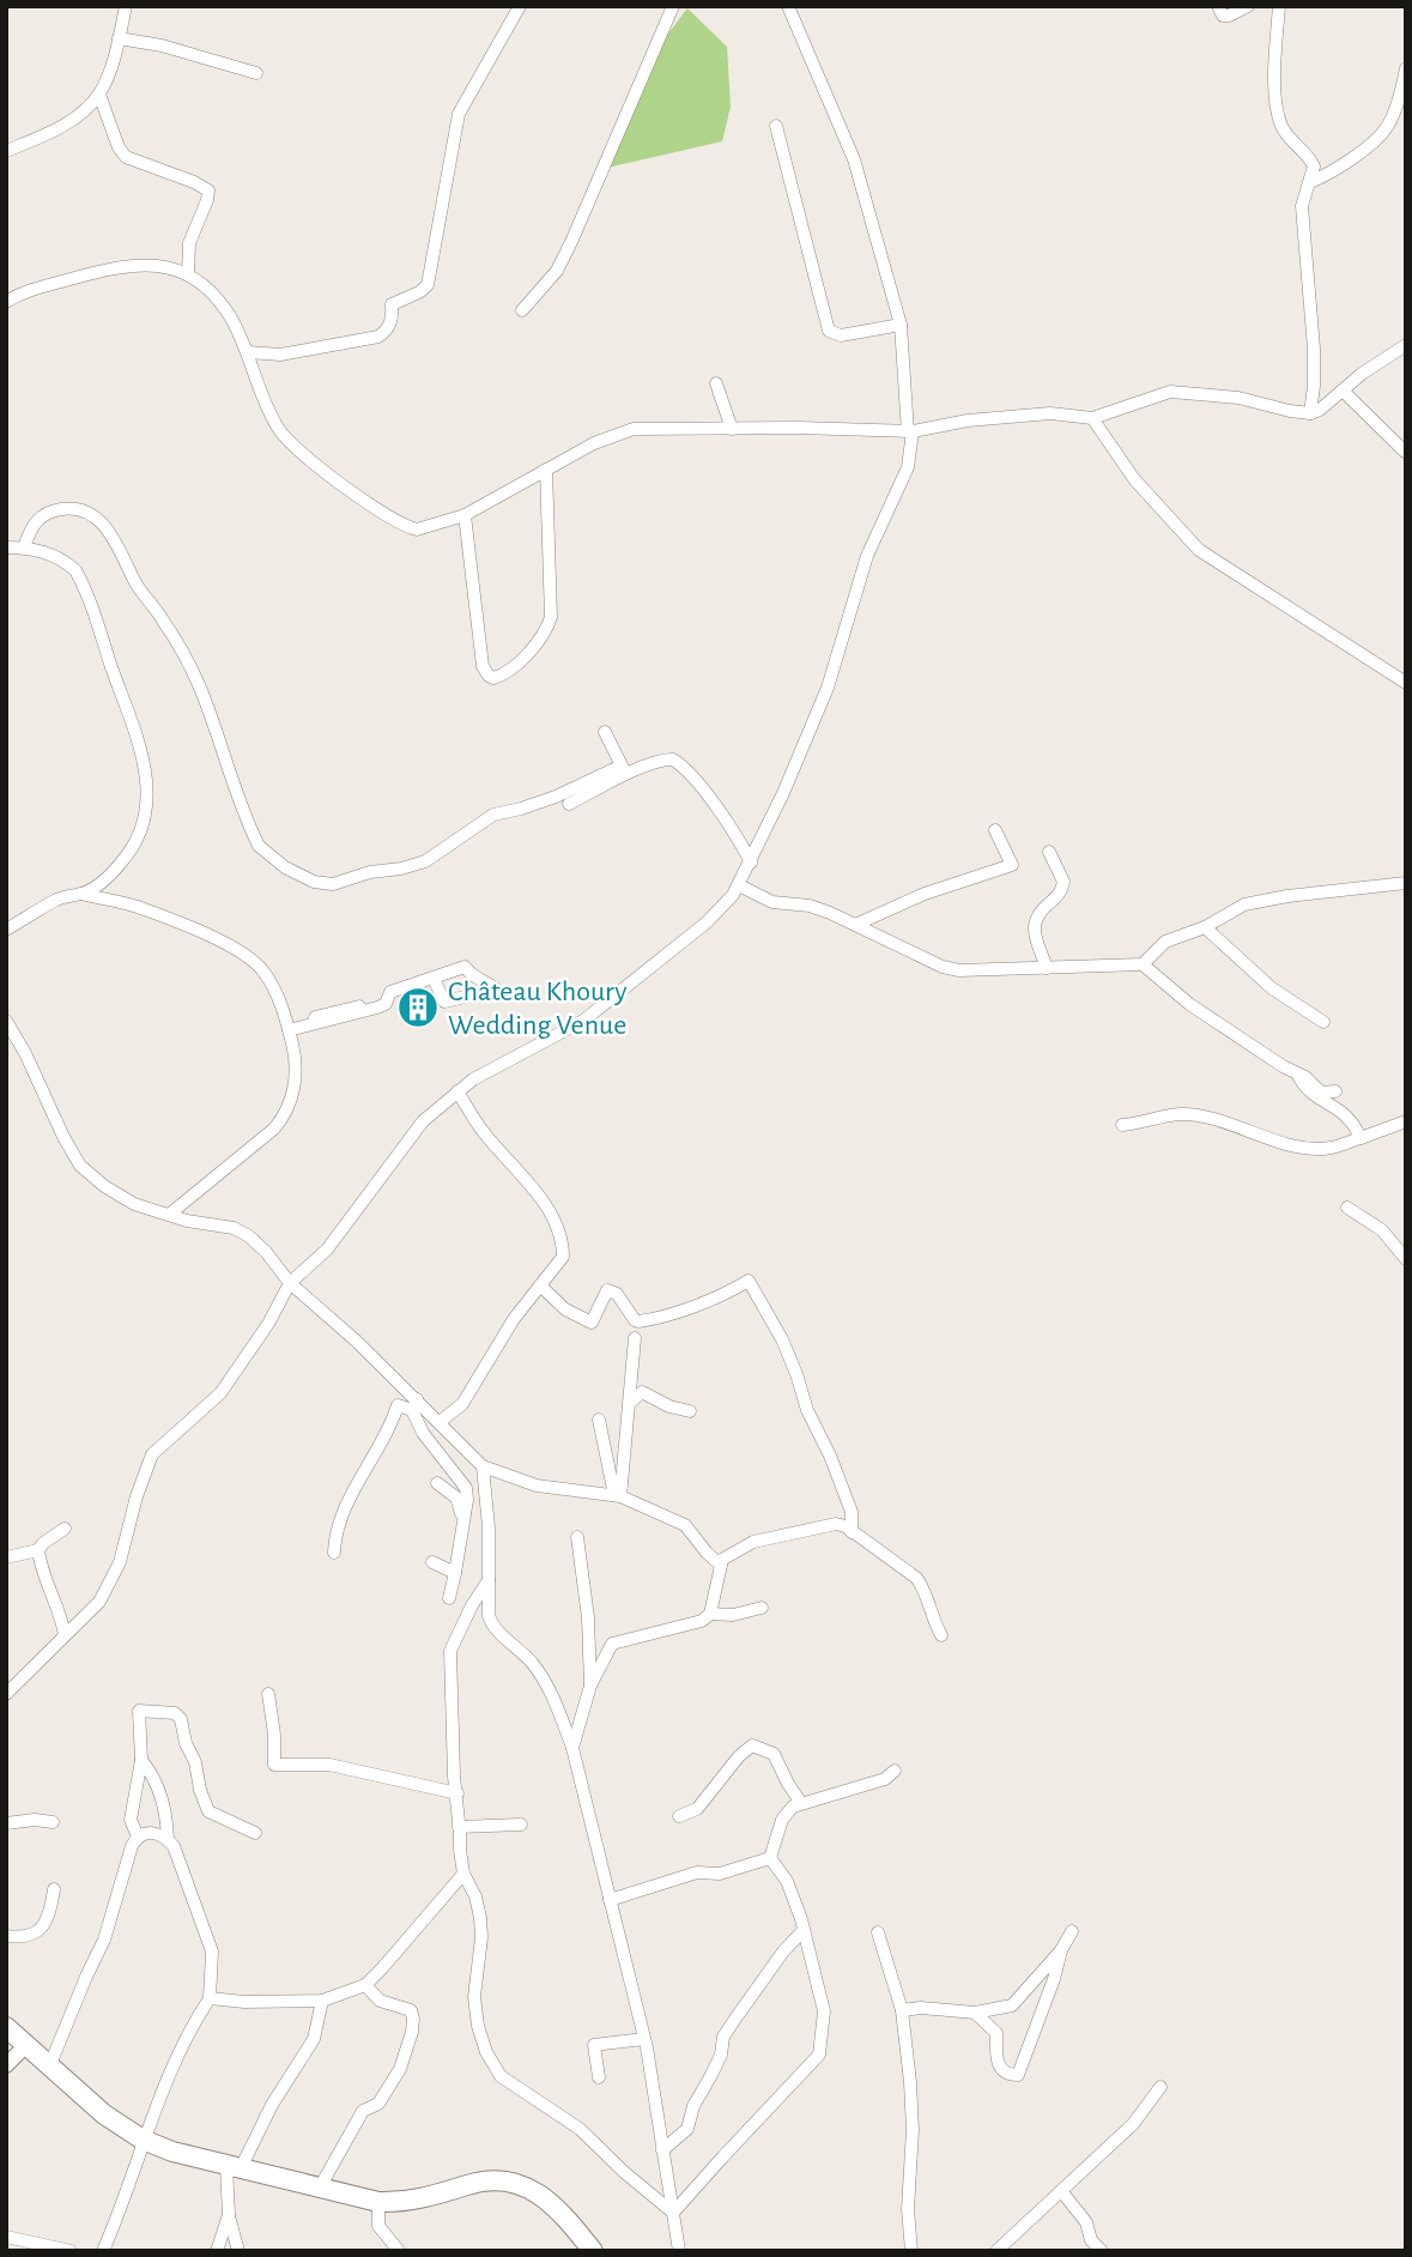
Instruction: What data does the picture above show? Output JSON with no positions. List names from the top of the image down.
{
  "places": {
    "building": ["Château Khoury Wedding Venue"]
  }
}
